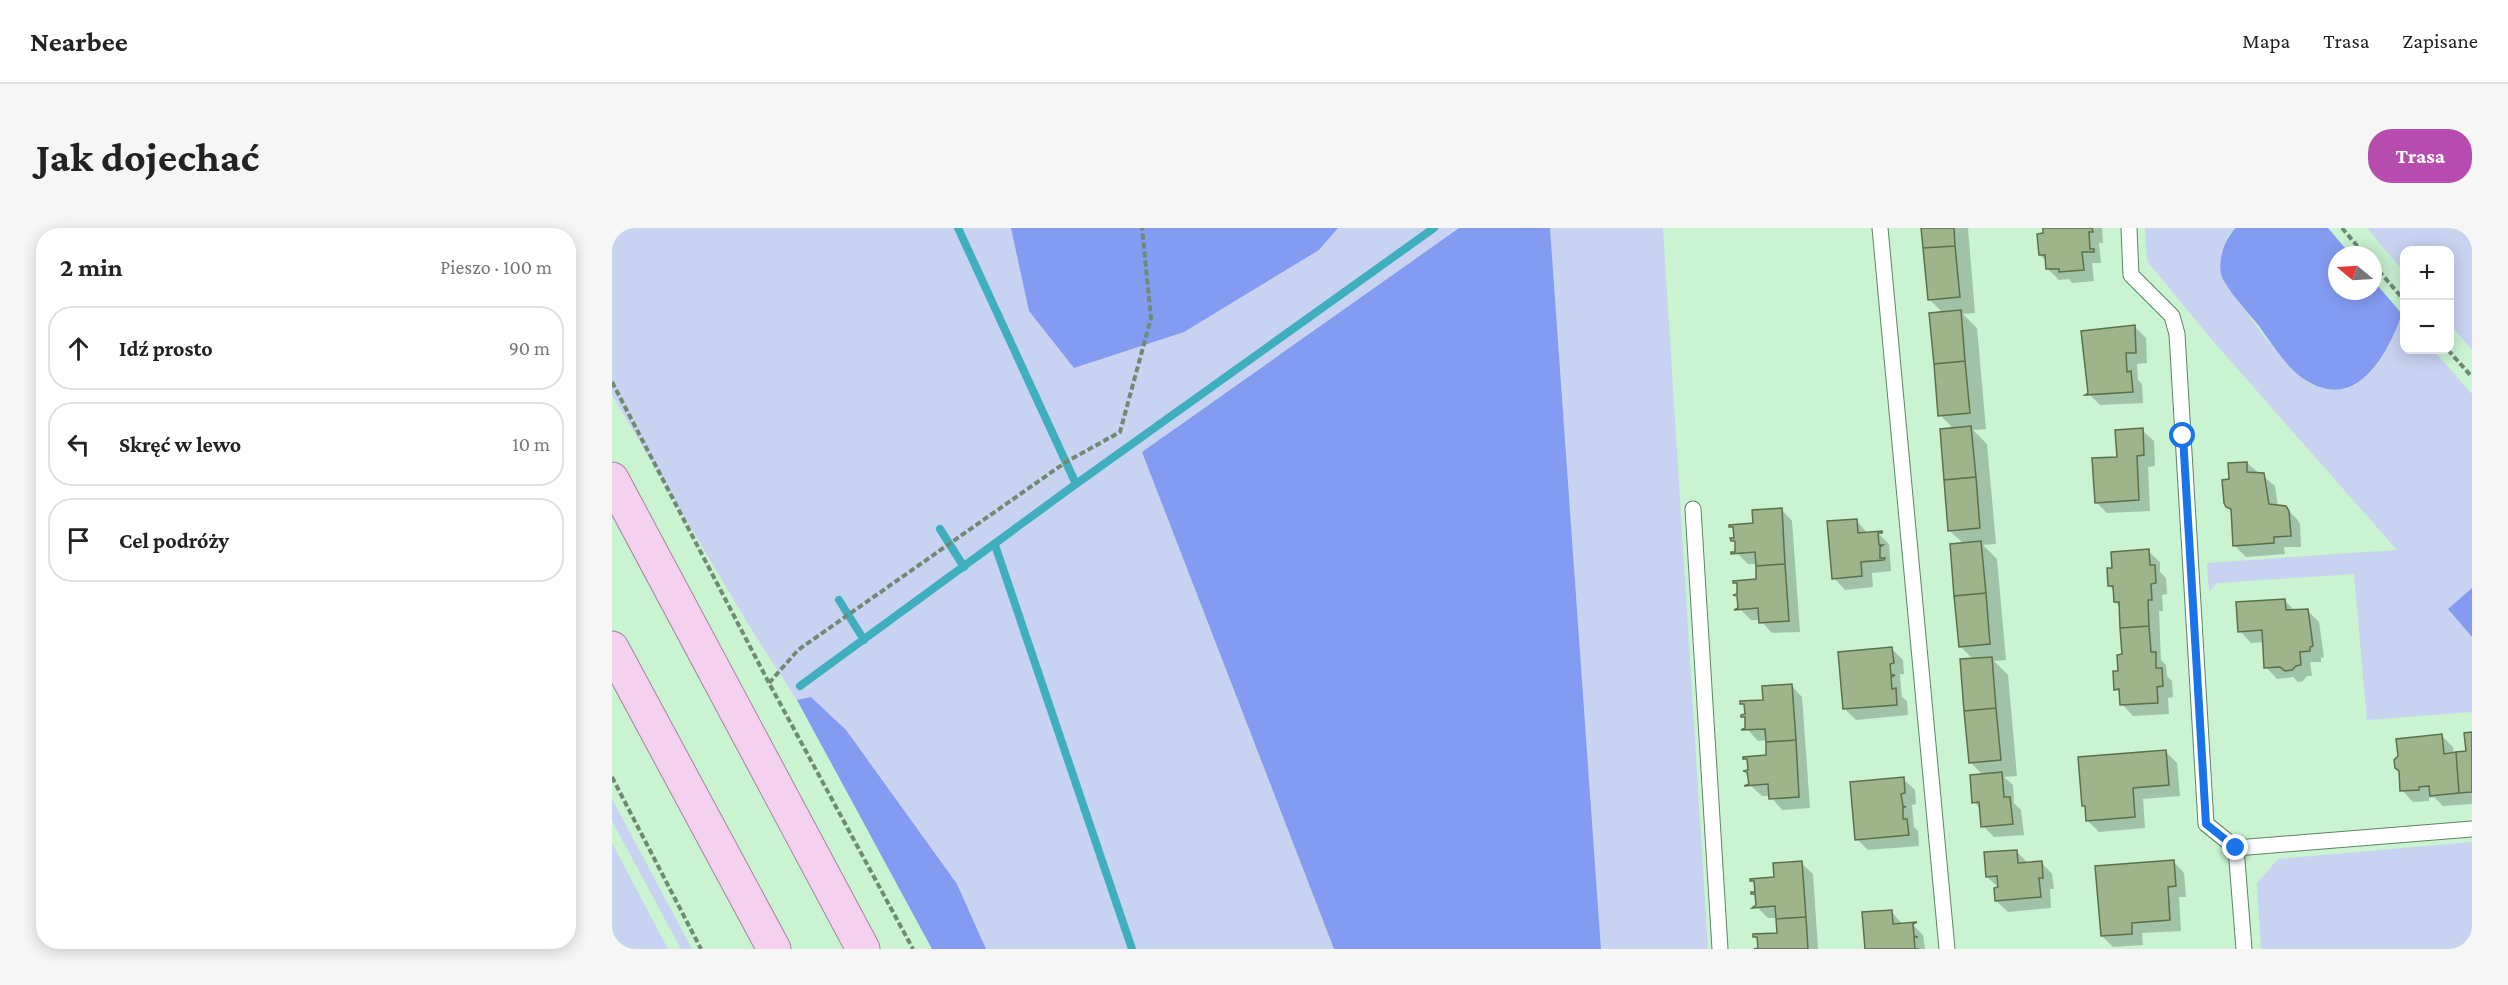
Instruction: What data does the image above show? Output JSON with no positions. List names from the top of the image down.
{
  "north": "left",
  "page": {
    "header": "Nearbee",
    "nav": ["Mapa", "Trasa", "Zapisane"],
    "buttons": "Trasa",
    "title": "Jak dojechać",
    "heading": ["2 min", "Pieszo · 100 m"],
    "map_buttons": ["+", "−"],
    "list": [
      ["Idź prosto", "90 m"],
      ["Skręć w lewo", "10 m"],
      "Cel podróży"
    ]
  }
}
